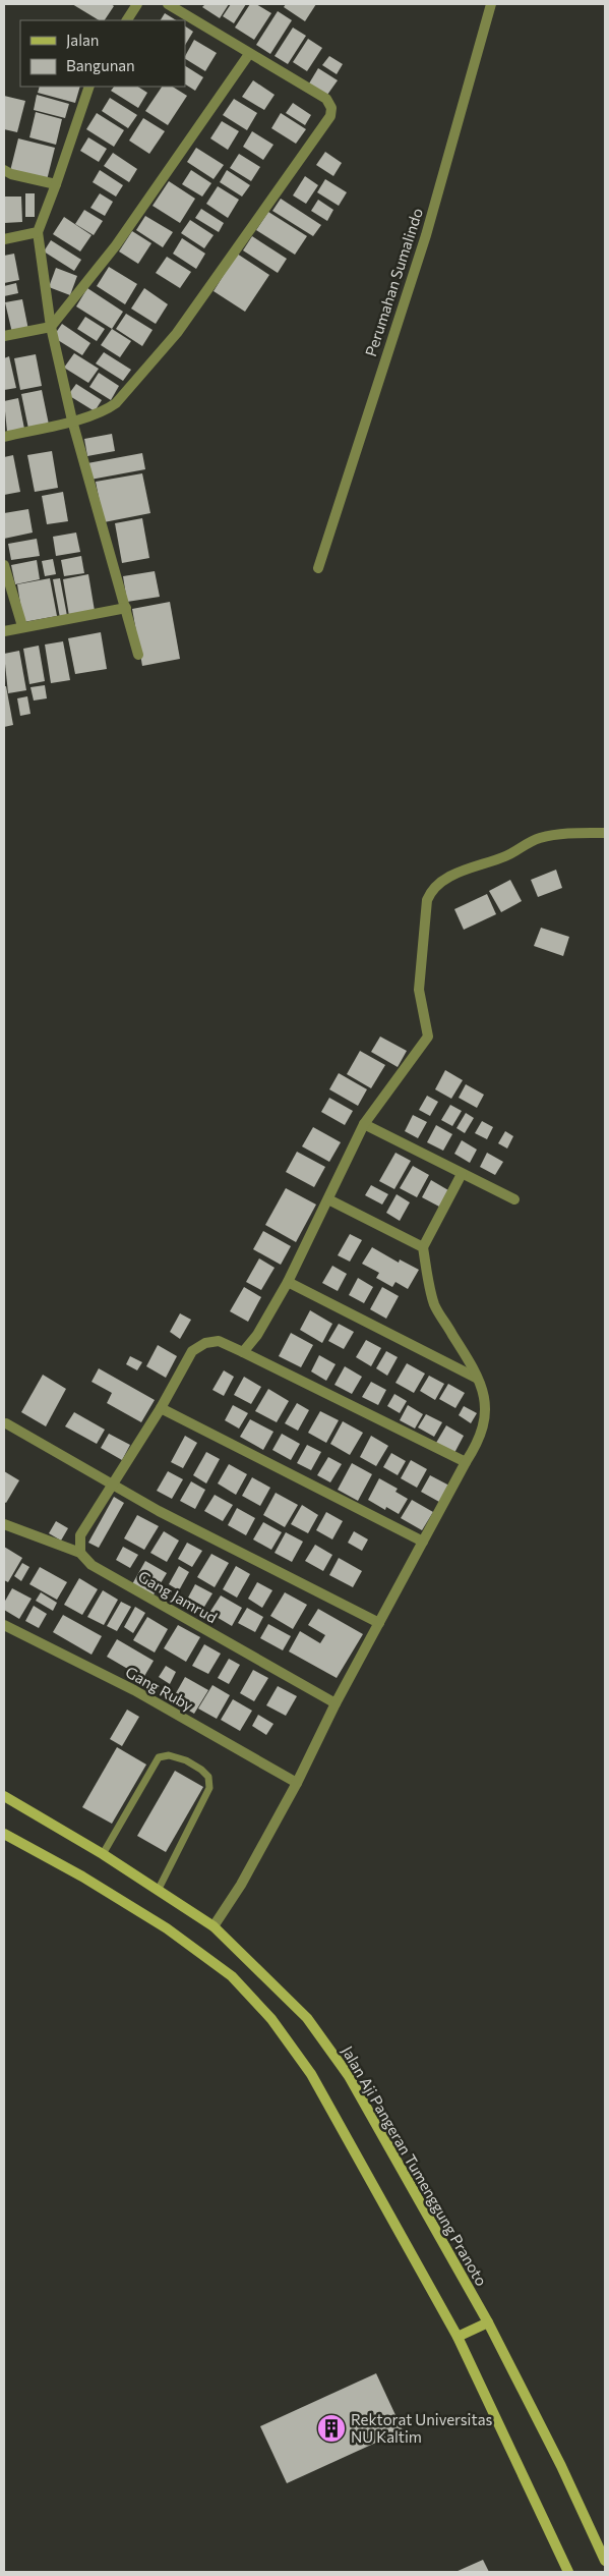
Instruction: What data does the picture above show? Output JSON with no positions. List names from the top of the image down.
{
  "streets": {
    "main road": ["Jalan Aji Pangeran Tumenggung Pranoto"],
    "street": ["Perumahan Sumalindo", "Gang Jamrud", "Gang Ruby"]
  },
  "places": {
    "building": ["Rektorat Universitas NU Kaltim"]
  },
  "legend": ["Jalan", "Bangunan"]
}
